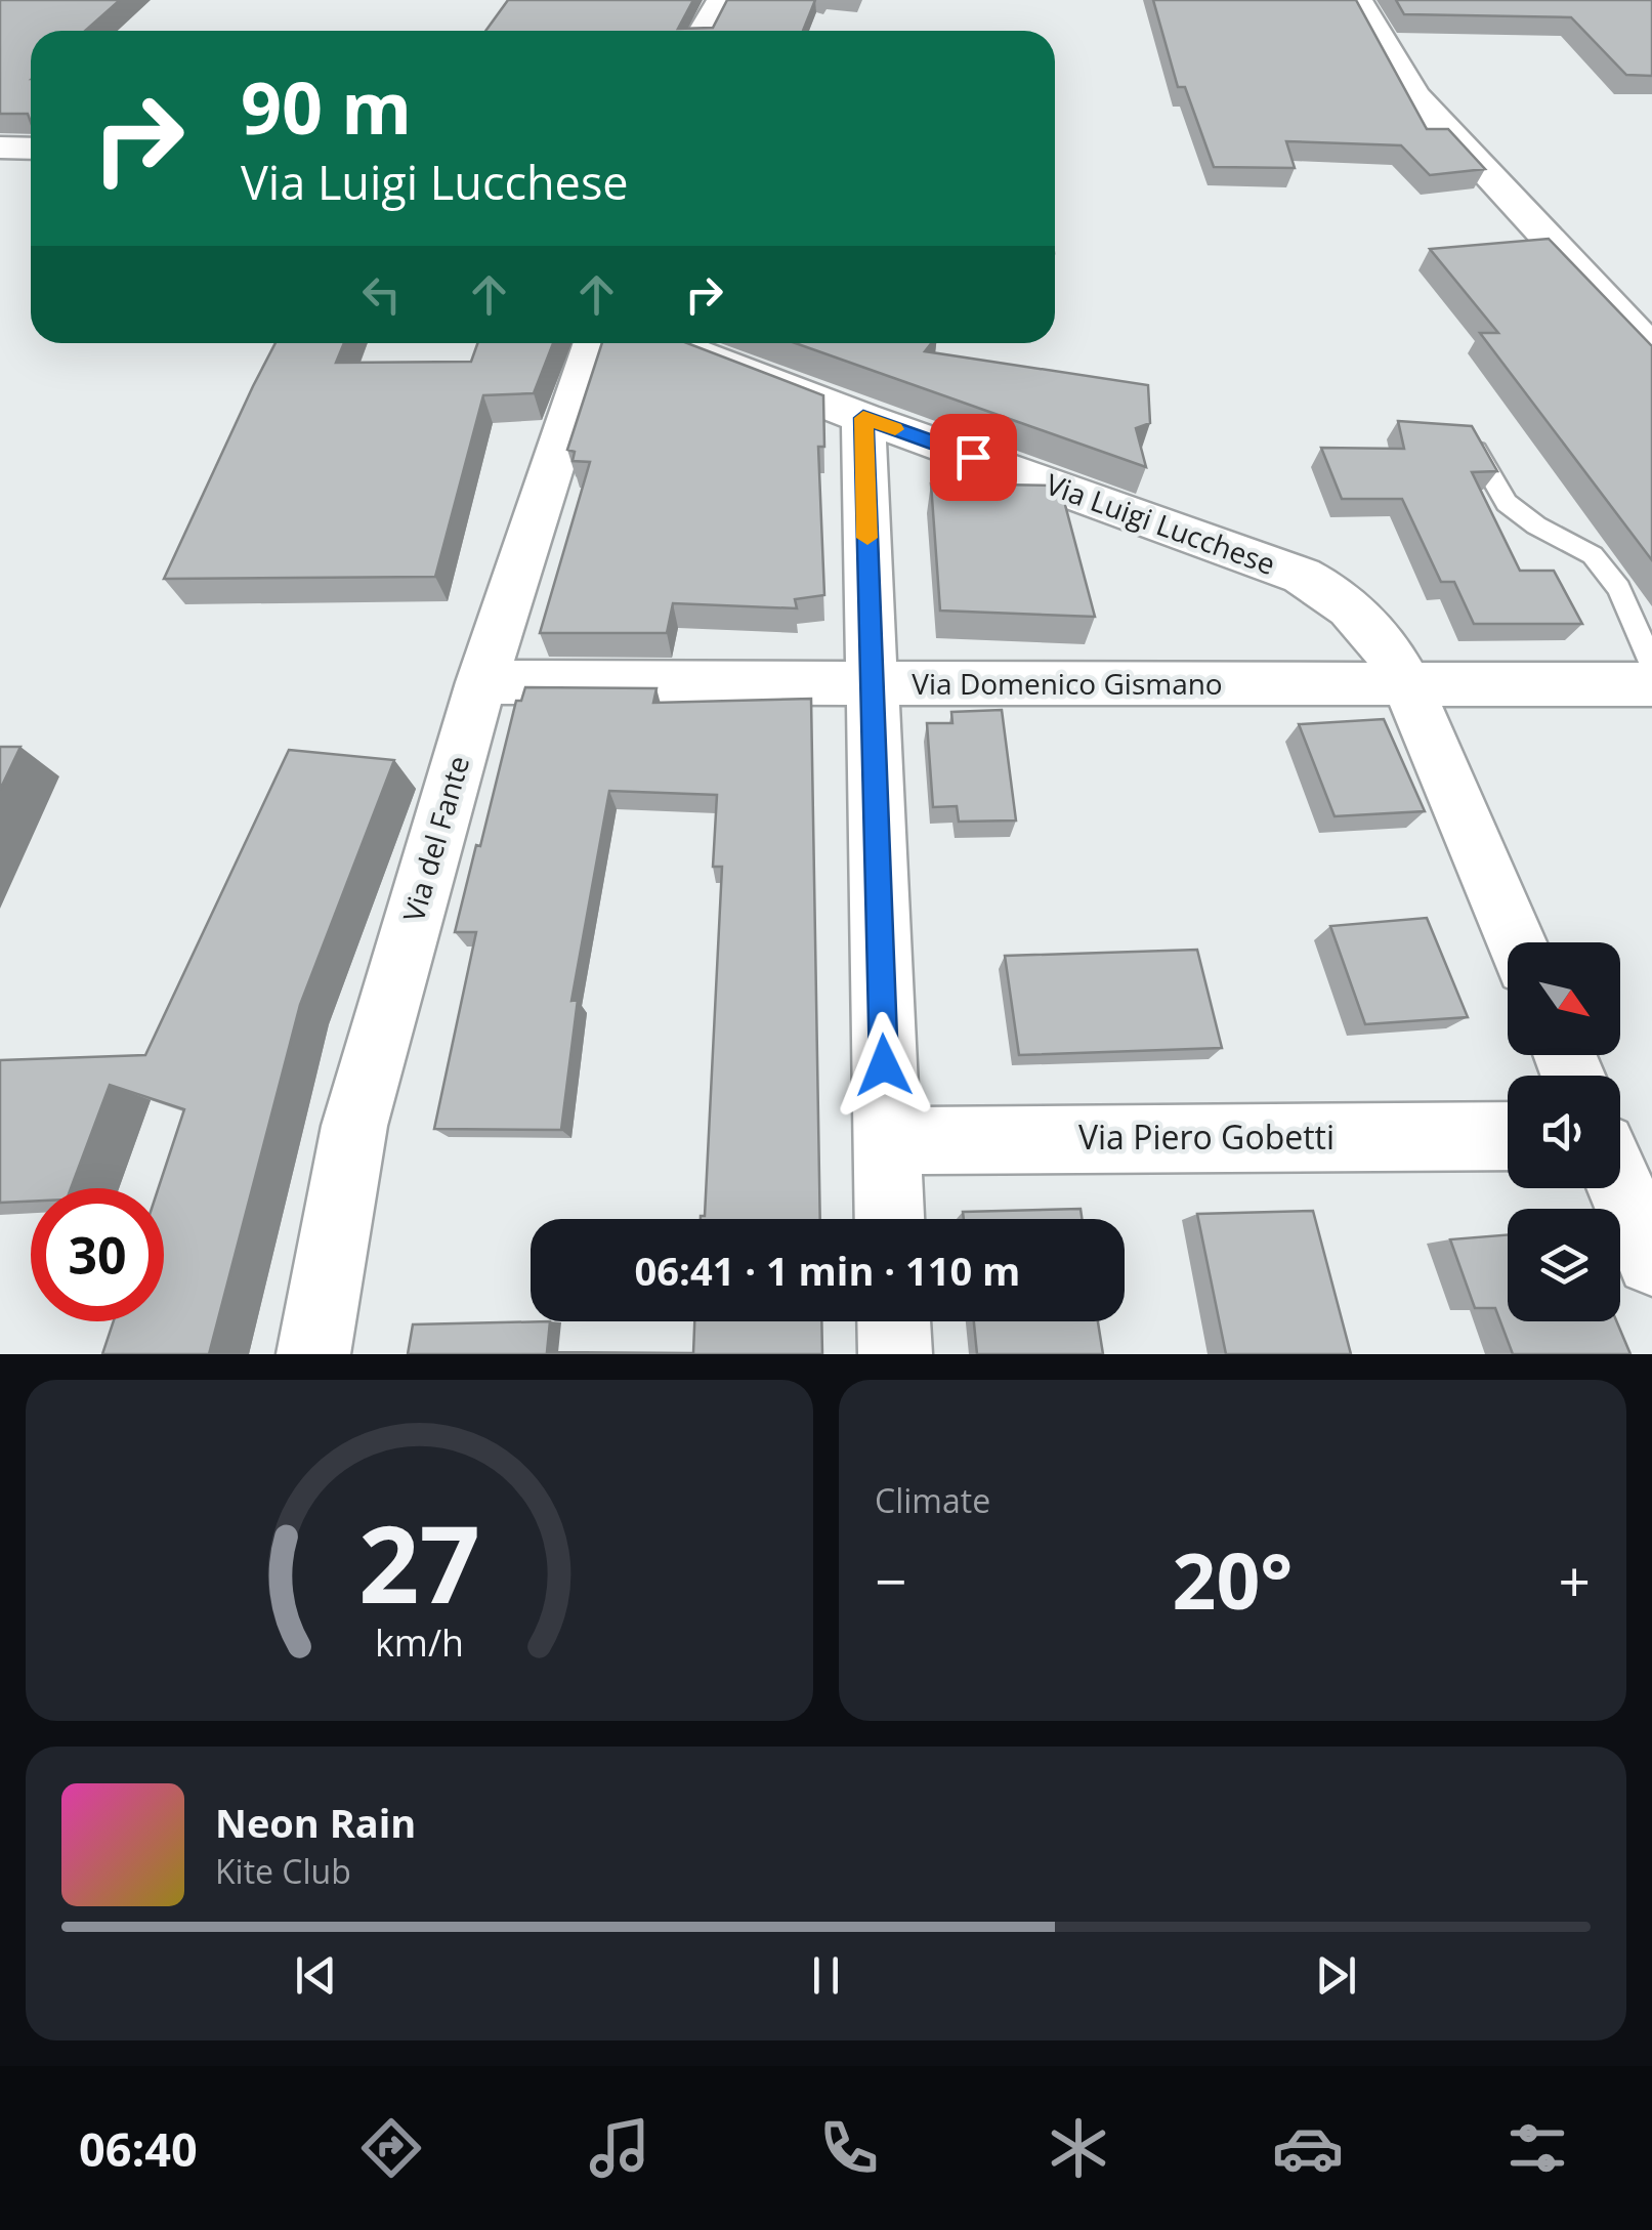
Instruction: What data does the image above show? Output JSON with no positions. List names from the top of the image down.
{
  "streets": {
    "street": [
      "Via Luigi Lucchese",
      "Via Domenico Gismano",
      "Via del Fante",
      "Via Piero Gobetti"
    ]
  },
  "crossings": [
    ["Via Luigi Lucchese", "Via Domenico Gismano"],
    ["Via Domenico Gismano", "Via del Fante"]
  ],
  "north": "bottom right",
  "page": {
    "turn": ["90 m", "Via Luigi Lucchese"],
    "limit": "30",
    "trip": "06:41 · 1 min · 110 m",
    "tile": "Climate",
    "heat": ["−", "20°", "+"],
    "song": ["Neon Rain", "Kite Club"],
    "tabs": "06:40",
    "gauge": ["27", "km/h"]
  }
}
